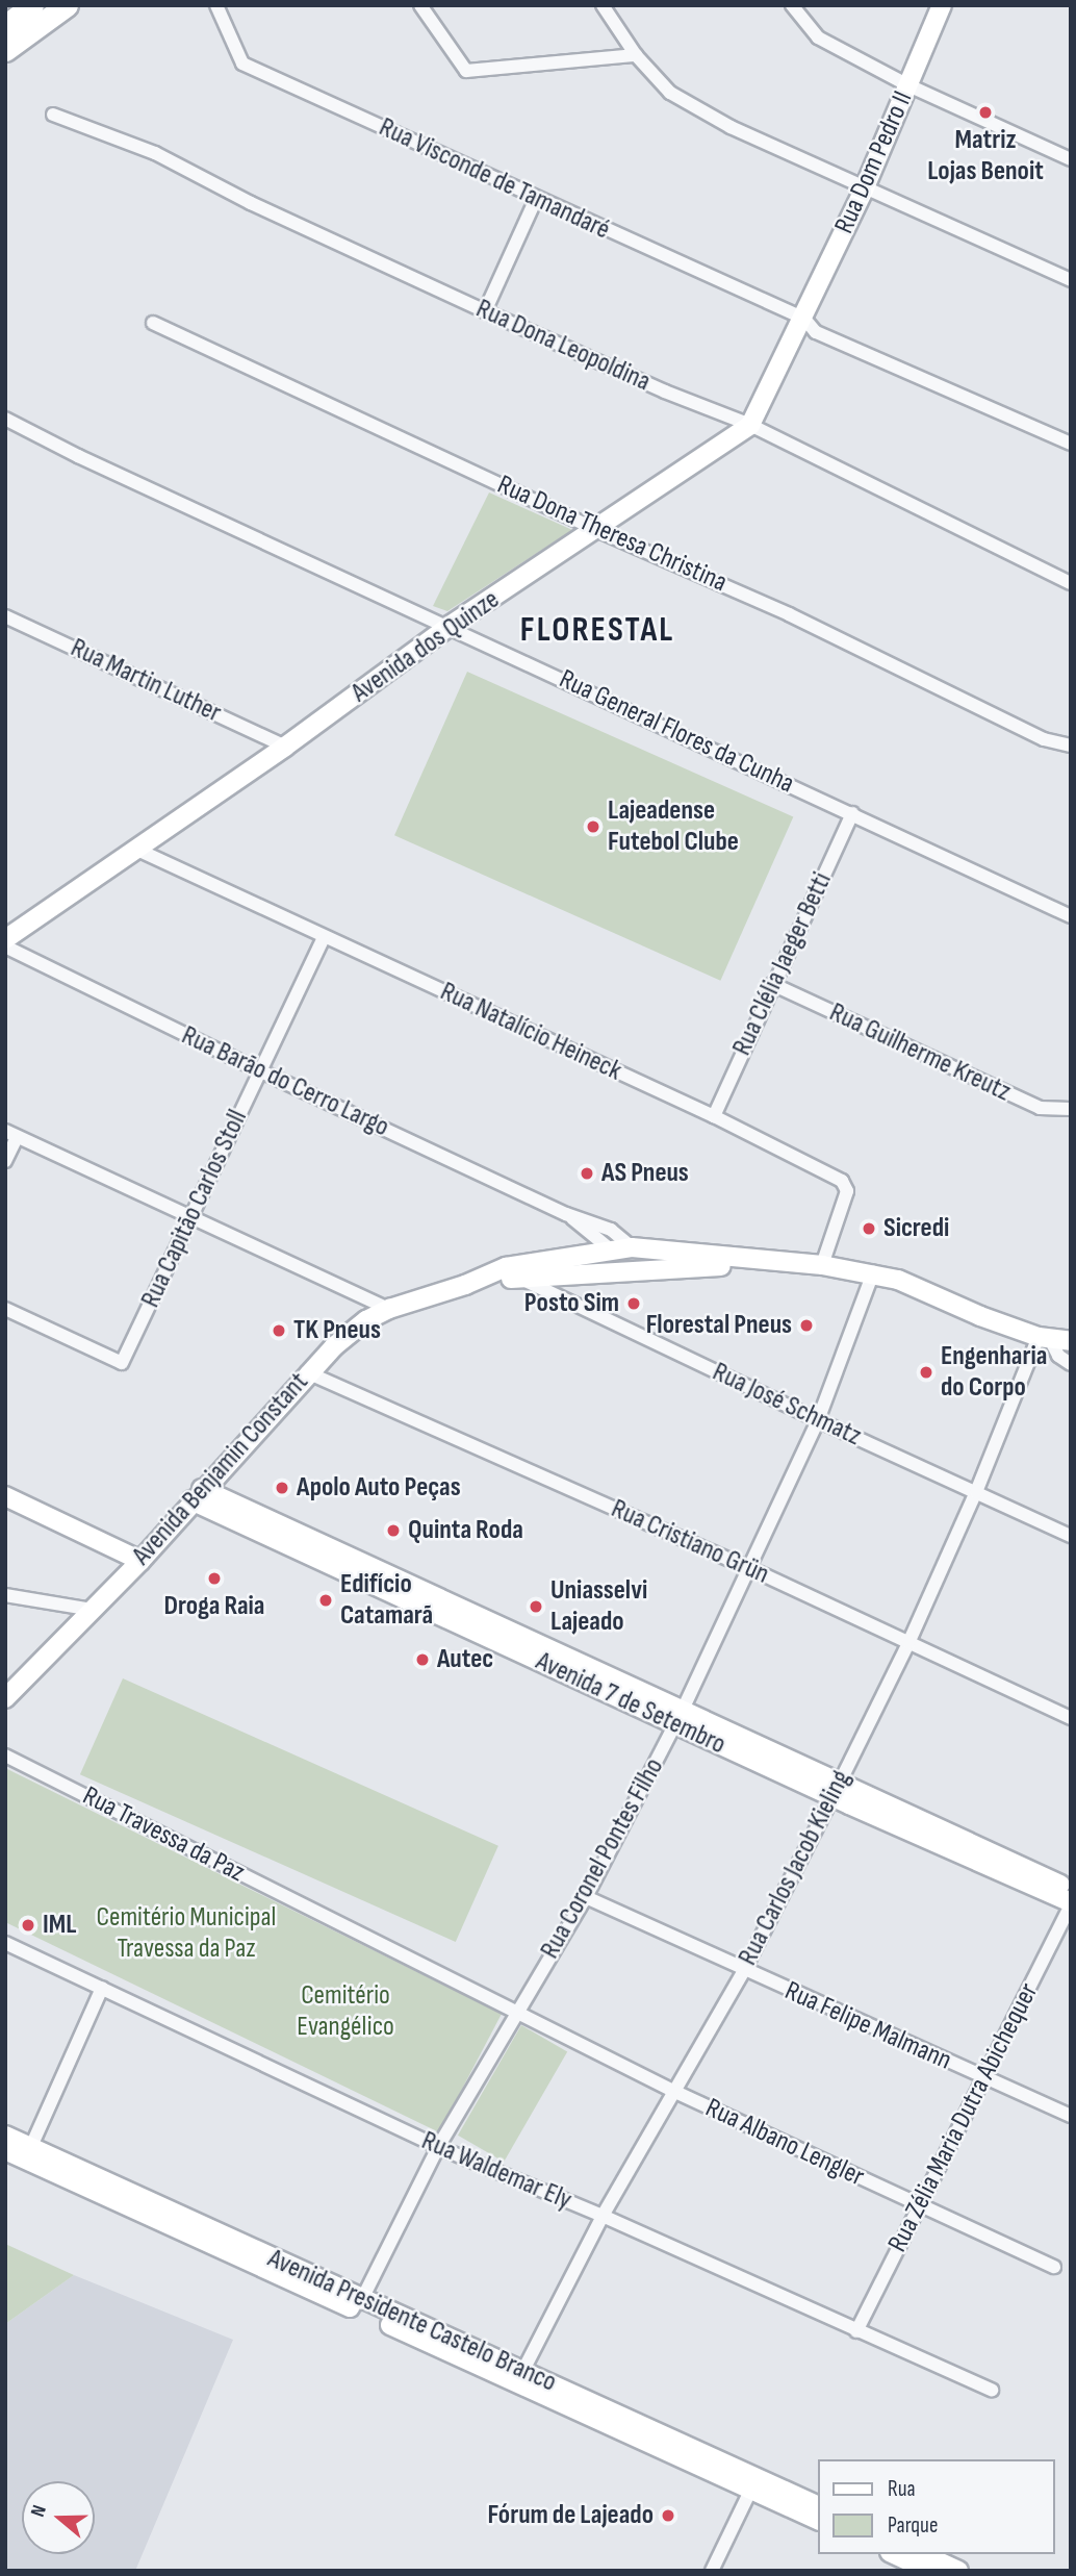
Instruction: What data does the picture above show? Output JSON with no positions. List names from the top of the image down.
{
  "streets": {
    "main road": [
      "Rua Dom Pedro II",
      "Avenida dos Quinze",
      "Avenida Benjamin Constant",
      "Avenida 7 de Setembro",
      "Avenida Presidente Castelo Branco"
    ],
    "street": [
      "Rua Visconde de Tamandaré",
      "Rua Dona Leopoldina",
      "Rua Dona Theresa Christina",
      "Rua Martin Luther",
      "Rua General Flores da Cunha",
      "Rua Clélia Jaeger Betti",
      "Rua Natalício Heineck",
      "Rua Guilherme Kreutz",
      "Rua Barão do Cerro Largo",
      "Rua Capitão Carlos Stoll",
      "Rua José Schmatz",
      "Rua Cristiano Grün",
      "Rua Travessa da Paz",
      "Rua Coronel Pontes Filho",
      "Rua Carlos Jacob Kieling",
      "Rua Felipe Malmann",
      "Rua Zélia Maria Dutra Abichequer",
      "Rua Albano Lengler",
      "Rua Waldemar Ely"
    ]
  },
  "crossings": [
    ["Rua Dom Pedro II", "Rua Visconde de Tamandaré"],
    ["Rua Dom Pedro II", "Avenida dos Quinze"],
    ["Rua Visconde de Tamandaré", "Avenida dos Quinze"],
    ["Rua Dona Leopoldina", "Avenida dos Quinze"],
    ["Rua Dona Theresa Christina", "Avenida dos Quinze"],
    ["Avenida dos Quinze", "Rua Martin Luther"],
    ["Avenida dos Quinze", "Rua General Flores da Cunha"],
    ["Avenida dos Quinze", "Rua Natalício Heineck"],
    ["Rua General Flores da Cunha", "Rua Clélia Jaeger Betti"],
    ["Rua Clélia Jaeger Betti", "Rua Natalício Heineck"],
    ["Rua Clélia Jaeger Betti", "Rua Guilherme Kreutz"],
    ["Rua Natalício Heineck", "Rua Capitão Carlos Stoll"],
    ["Rua Natalício Heineck", "Avenida Benjamin Constant"],
    ["Rua Barão do Cerro Largo", "Rua Capitão Carlos Stoll"],
    ["Rua Barão do Cerro Largo", "Avenida Benjamin Constant"],
    ["Rua José Schmatz", "Avenida Benjamin Constant"],
    ["Rua José Schmatz", "Rua Coronel Pontes Filho"],
    ["Rua José Schmatz", "Rua Carlos Jacob Kieling"],
    ["Avenida Benjamin Constant", "Rua Cristiano Grün"],
    ["Avenida Benjamin Constant", "Avenida 7 de Setembro"],
    ["Avenida Benjamin Constant", "Rua Coronel Pontes Filho"],
    ["Avenida Benjamin Constant", "Rua Carlos Jacob Kieling"],
    ["Rua Cristiano Grün", "Rua Coronel Pontes Filho"],
    ["Rua Cristiano Grün", "Rua Carlos Jacob Kieling"],
    ["Avenida 7 de Setembro", "Rua Coronel Pontes Filho"],
    ["Avenida 7 de Setembro", "Rua Carlos Jacob Kieling"],
    ["Avenida 7 de Setembro", "Rua Zélia Maria Dutra Abichequer"],
    ["Rua Travessa da Paz", "Rua Coronel Pontes Filho"],
    ["Rua Travessa da Paz", "Rua Albano Lengler"],
    ["Rua Coronel Pontes Filho", "Rua Felipe Malmann"],
    ["Rua Coronel Pontes Filho", "Rua Albano Lengler"],
    ["Rua Coronel Pontes Filho", "Rua Waldemar Ely"],
    ["Rua Coronel Pontes Filho", "Avenida Presidente Castelo Branco"],
    ["Rua Carlos Jacob Kieling", "Rua Felipe Malmann"],
    ["Rua Carlos Jacob Kieling", "Rua Albano Lengler"],
    ["Rua Carlos Jacob Kieling", "Rua Waldemar Ely"],
    ["Rua Carlos Jacob Kieling", "Avenida Presidente Castelo Branco"],
    ["Rua Felipe Malmann", "Rua Zélia Maria Dutra Abichequer"],
    ["Rua Zélia Maria Dutra Abichequer", "Rua Albano Lengler"],
    ["Rua Zélia Maria Dutra Abichequer", "Rua Waldemar Ely"]
  ],
  "districts": ["FLORESTAL"],
  "parks": ["Cemitério Municipal Travessa da Paz", "Cemitério Evangélico"],
  "places": [
    "Matriz Lojas Benoit",
    "Lajeadense Futebol Clube",
    "AS Pneus",
    "Sicredi",
    "Posto Sim",
    "Florestal Pneus",
    "TK Pneus",
    "Engenharia do Corpo",
    "Apolo Auto Peças",
    "Quinta Roda",
    "Droga Raia",
    "Edifício Catamarã",
    "Uniasselvi Lajeado",
    "Autec",
    "IML",
    "Fórum de Lajeado"
  ],
  "legend": ["Rua", "Parque"],
  "north": "left"
}
